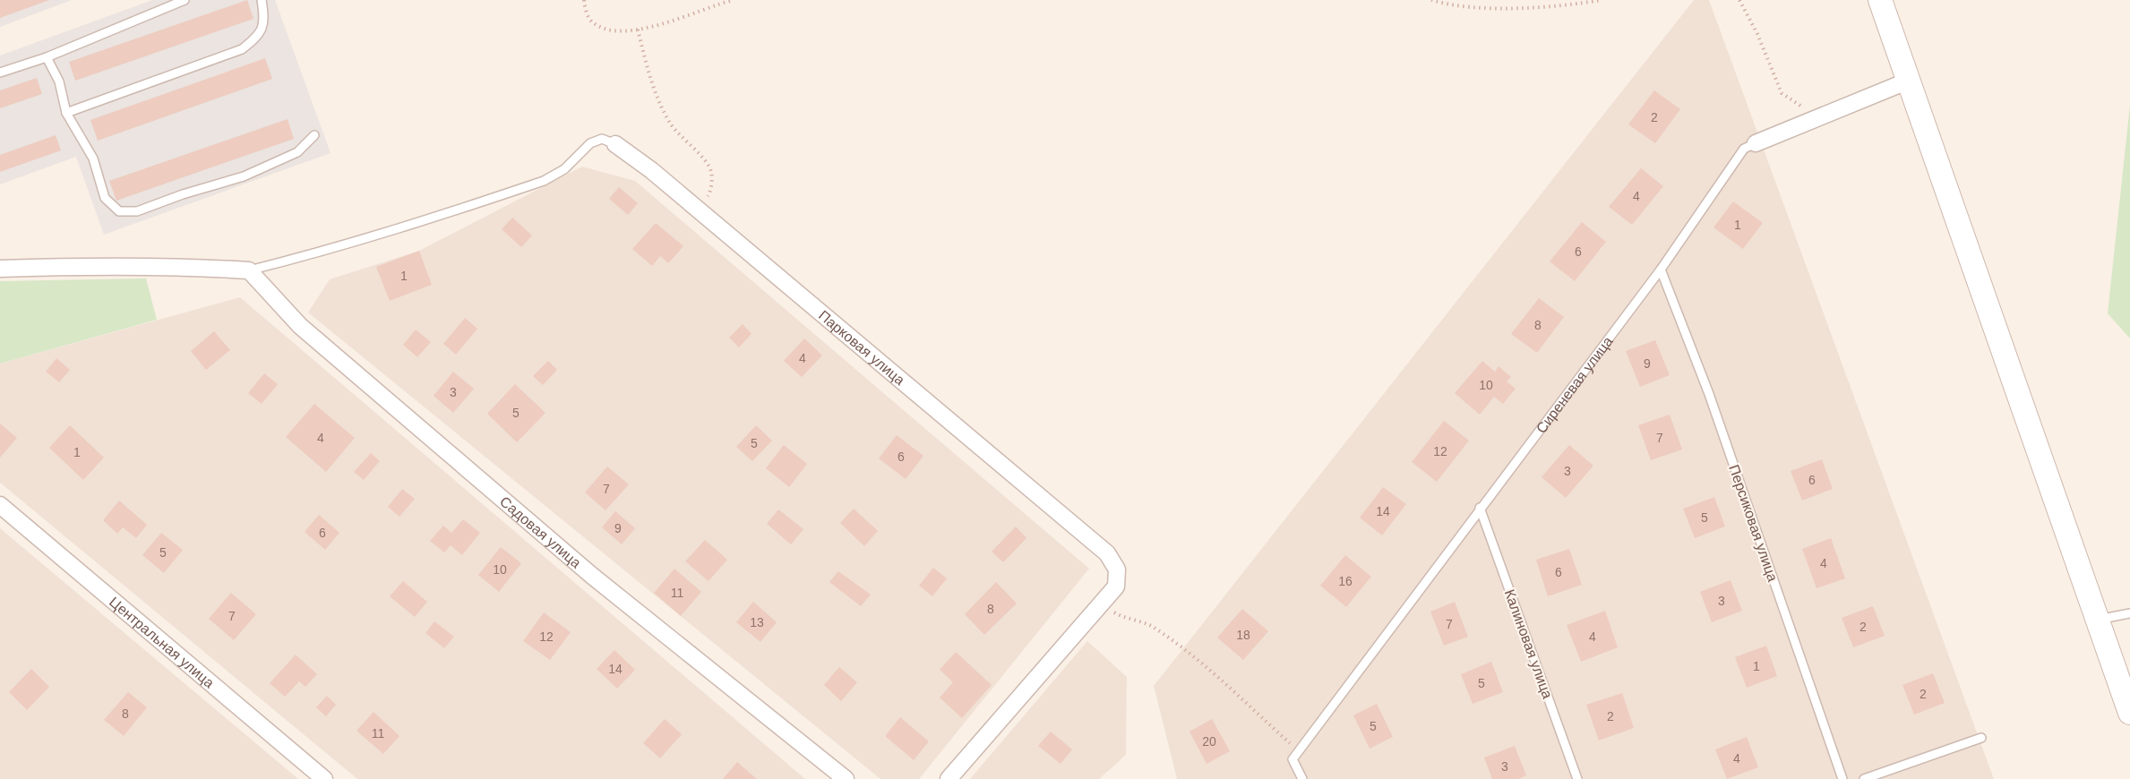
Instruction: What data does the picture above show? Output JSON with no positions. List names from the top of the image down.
{
  "streets": {
    "street": [
      "Парковая улица",
      "Сиреневая улица",
      "Садовая улица",
      "Центральная улица"
    ],
    "lane": ["Персиковая улица", "Калиновая улица"]
  },
  "crossings": [
    ["Сиреневая улица", "Персиковая улица"],
    ["Сиреневая улица", "Калиновая улица"]
  ],
  "house_numbers": [
    "2",
    "4",
    "1",
    "6",
    "1",
    "8",
    "4",
    "9",
    "10",
    "3",
    "5",
    "4",
    "7",
    "5",
    "12",
    "1",
    "6",
    "3",
    "6",
    "7",
    "14",
    "5",
    "9",
    "6",
    "5",
    "4",
    "10",
    "6",
    "16",
    "11",
    "3",
    "8",
    "7",
    "13",
    "7",
    "2",
    "18",
    "12",
    "4",
    "1",
    "14",
    "5",
    "2",
    "8",
    "2",
    "5",
    "11",
    "20",
    "4",
    "3"
  ]
}
